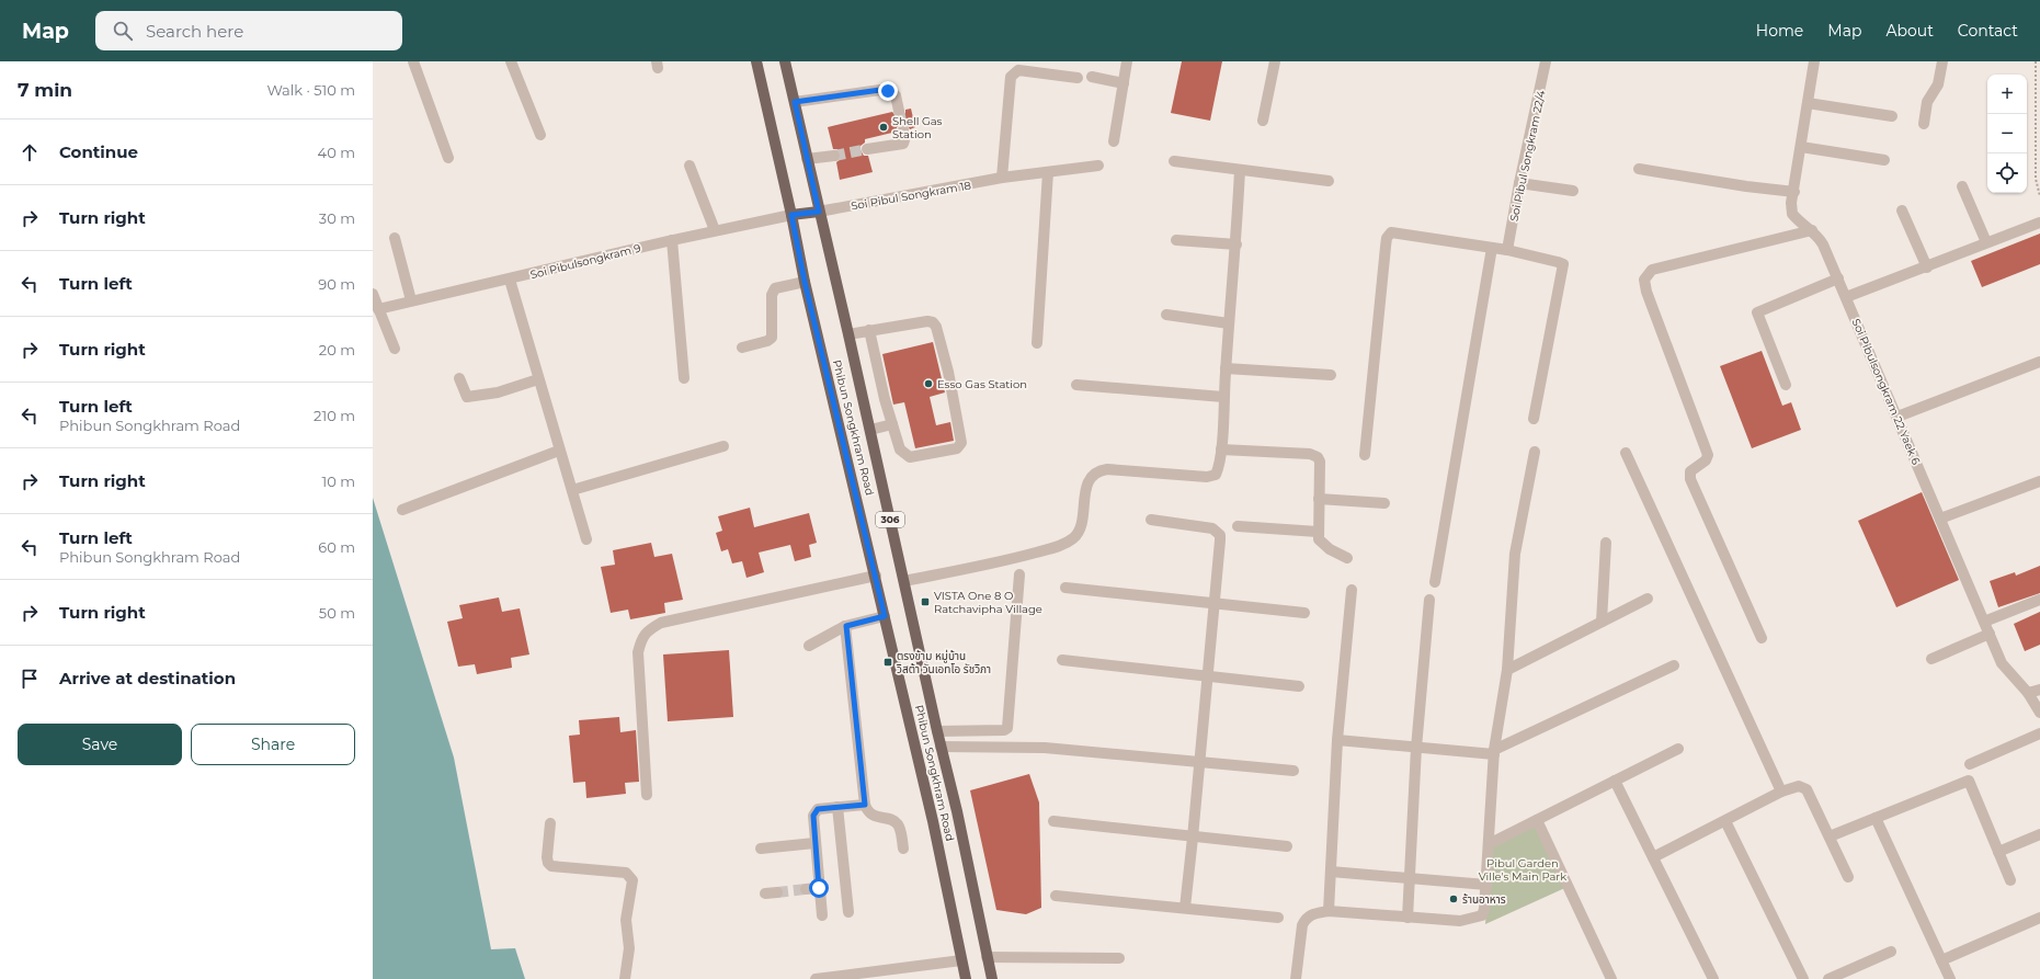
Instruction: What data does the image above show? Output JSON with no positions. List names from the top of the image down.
{
  "streets": {
    "main road": ["Phibun Songkhram Road", "306"],
    "street": [
      "Soi Pibul Songkram 22/4",
      "Soi Pibul Songkram 18",
      "Soi Pibulsongkram 9",
      "Soi Pibulsongkram 22 Yaek 6"
    ]
  },
  "crossings": [
    ["Soi Pibul Songkram 18", "Phibun Songkhram Road"],
    ["Soi Pibulsongkram 9", "Phibun Songkhram Road"]
  ],
  "parks": ["Pibul Garden Ville's Main Park"],
  "places": {
    "other": ["Shell Gas Station", "Esso Gas Station", "ร้านอาหาร"],
    "transit": ["VISTA One 8 O Ratchavipha Village", "ตรงข้าม หมู่บ้าน วิสต้า วันเอทโอ รัชวิภา"]
  },
  "page": {
    "header": "Map",
    "search": "Search here",
    "nav": [
      "Home",
      "Map",
      "About",
      "Contact"
    ],
    "heading": ["7 min", "Walk · 510 m"],
    "map_buttons": ["+", "−"],
    "list": [
      ["Continue", "40 m"],
      ["Turn right", "30 m"],
      ["Turn left", "90 m"],
      ["Turn right", "20 m"],
      ["Turn left", "Phibun Songkhram Road", "210 m"],
      ["Turn right", "10 m"],
      ["Turn left", "Phibun Songkhram Road", "60 m"],
      ["Turn right", "50 m"],
      "Arrive at destination"
    ],
    "buttons": ["Save", "Share"]
  }
}
